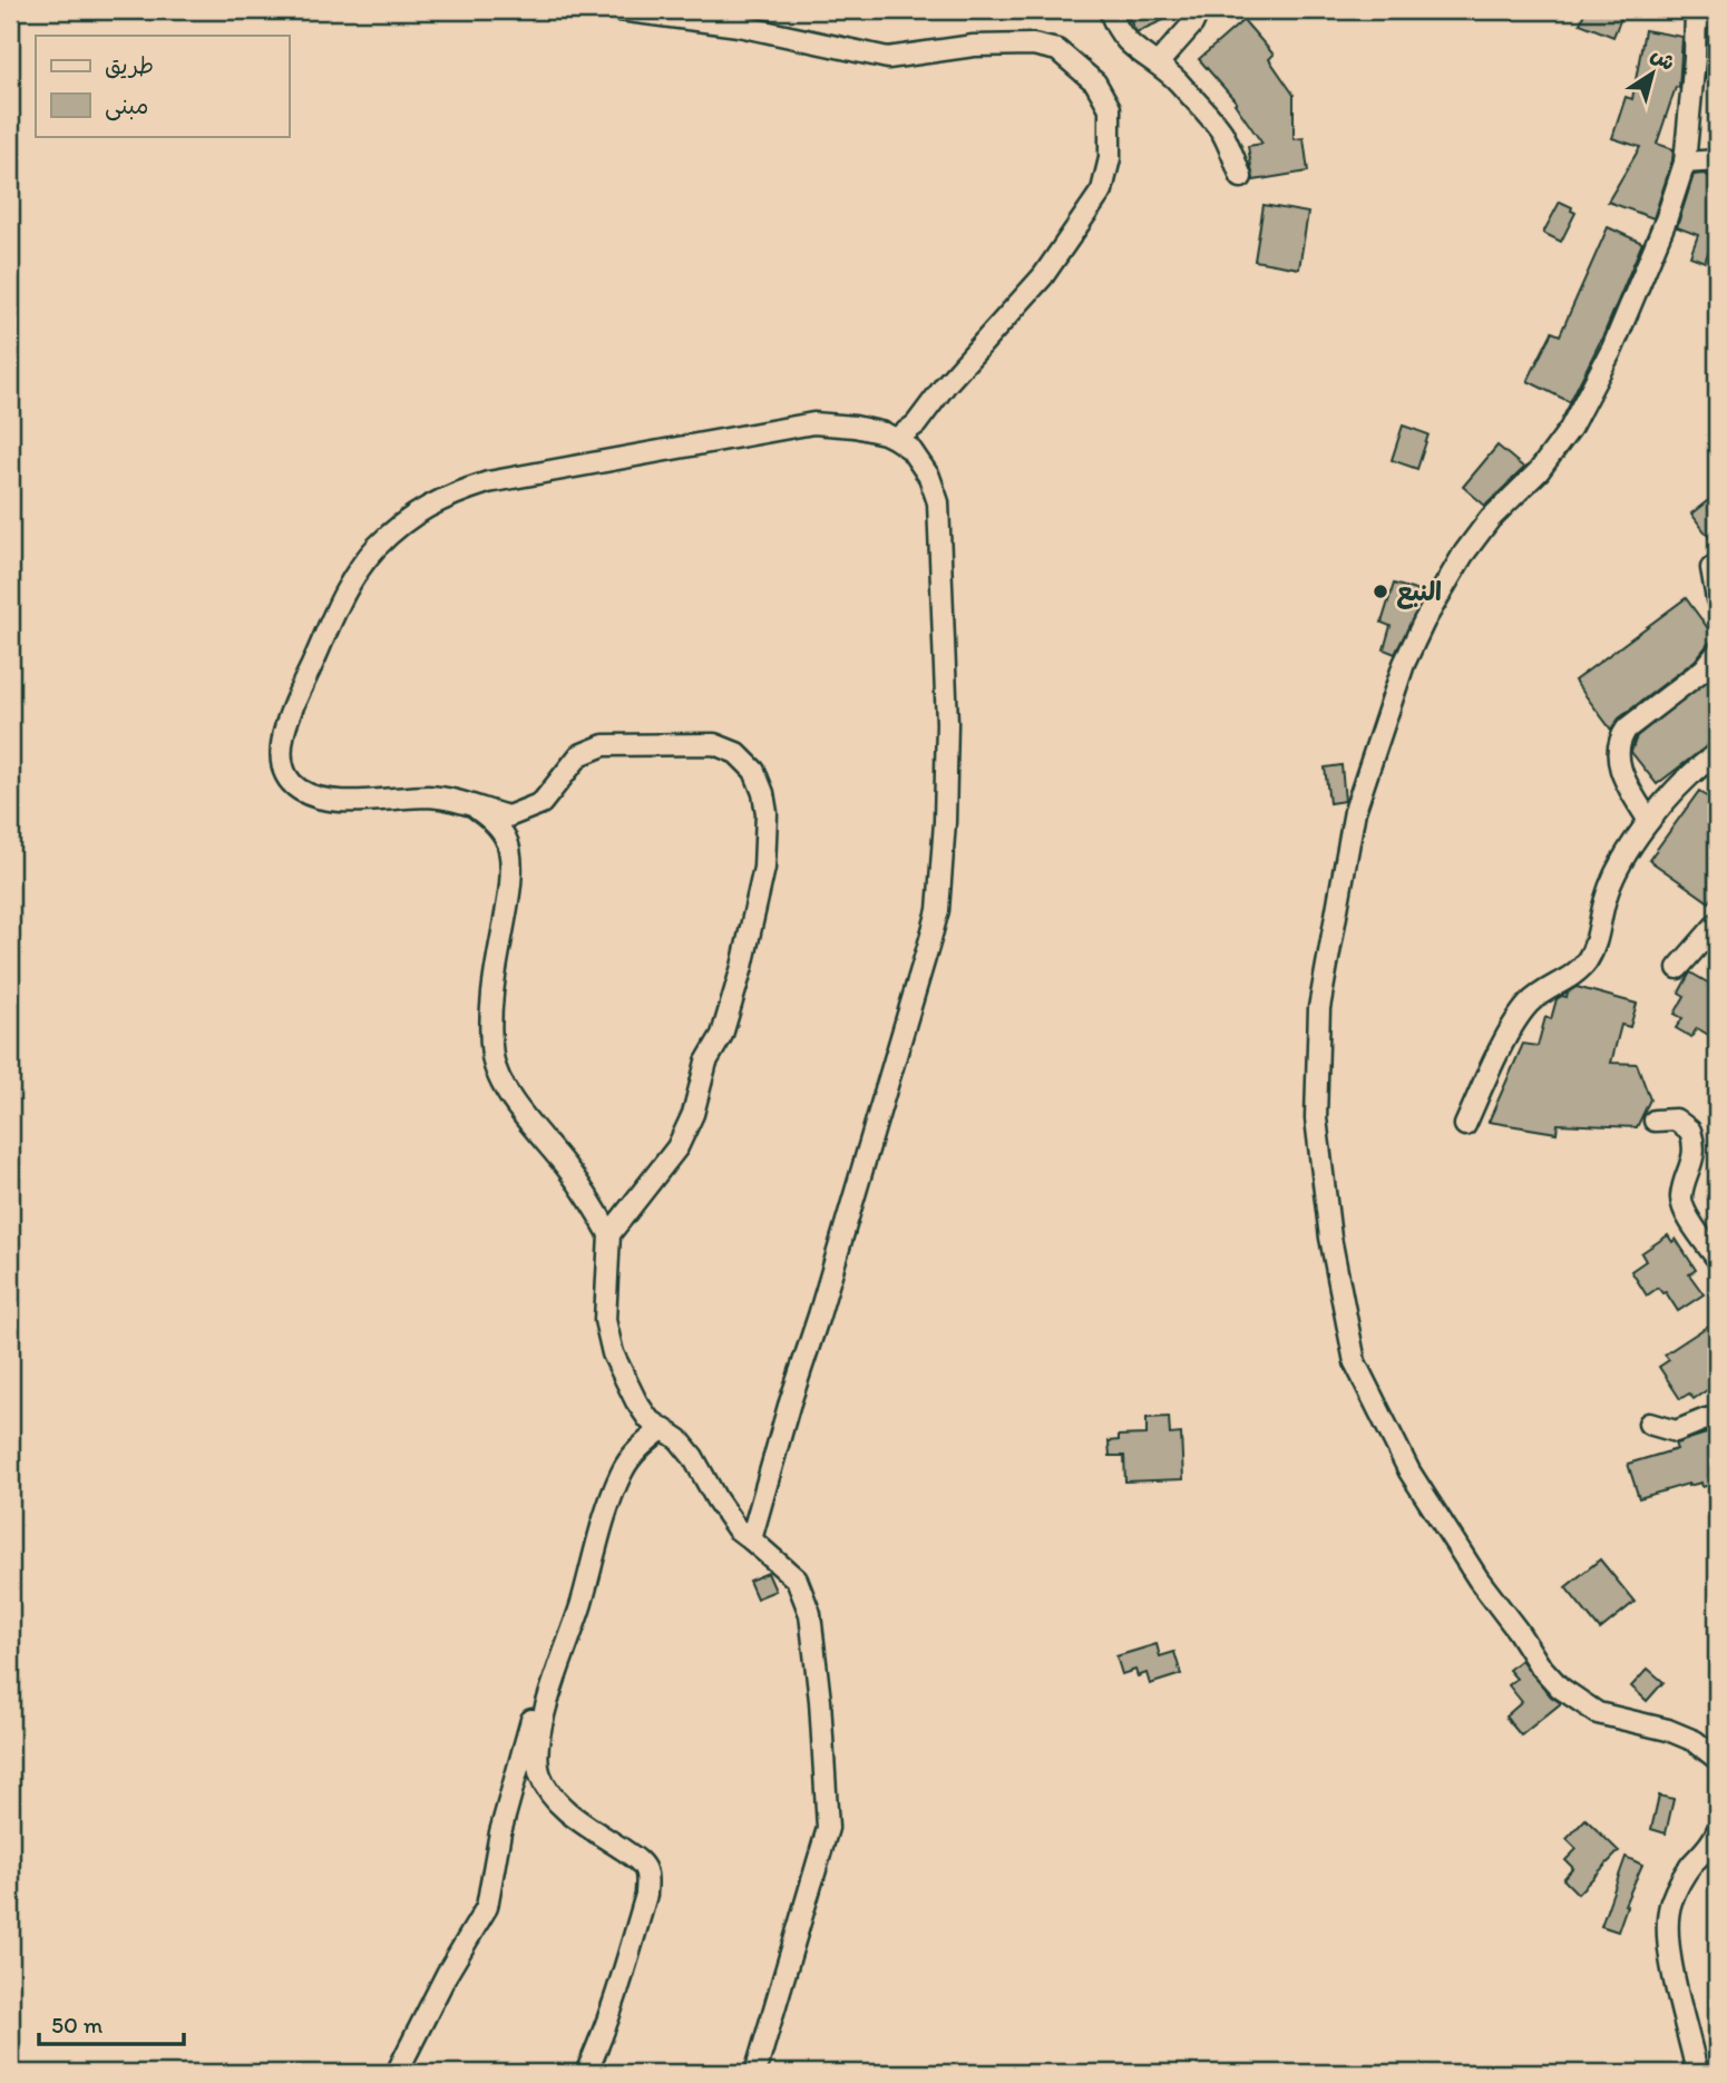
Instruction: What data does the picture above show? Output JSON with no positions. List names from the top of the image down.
{
  "places": ["النبع"],
  "legend": ["طريق", "مبنى"],
  "scale_bar": "50 m",
  "north": "top right"
}
